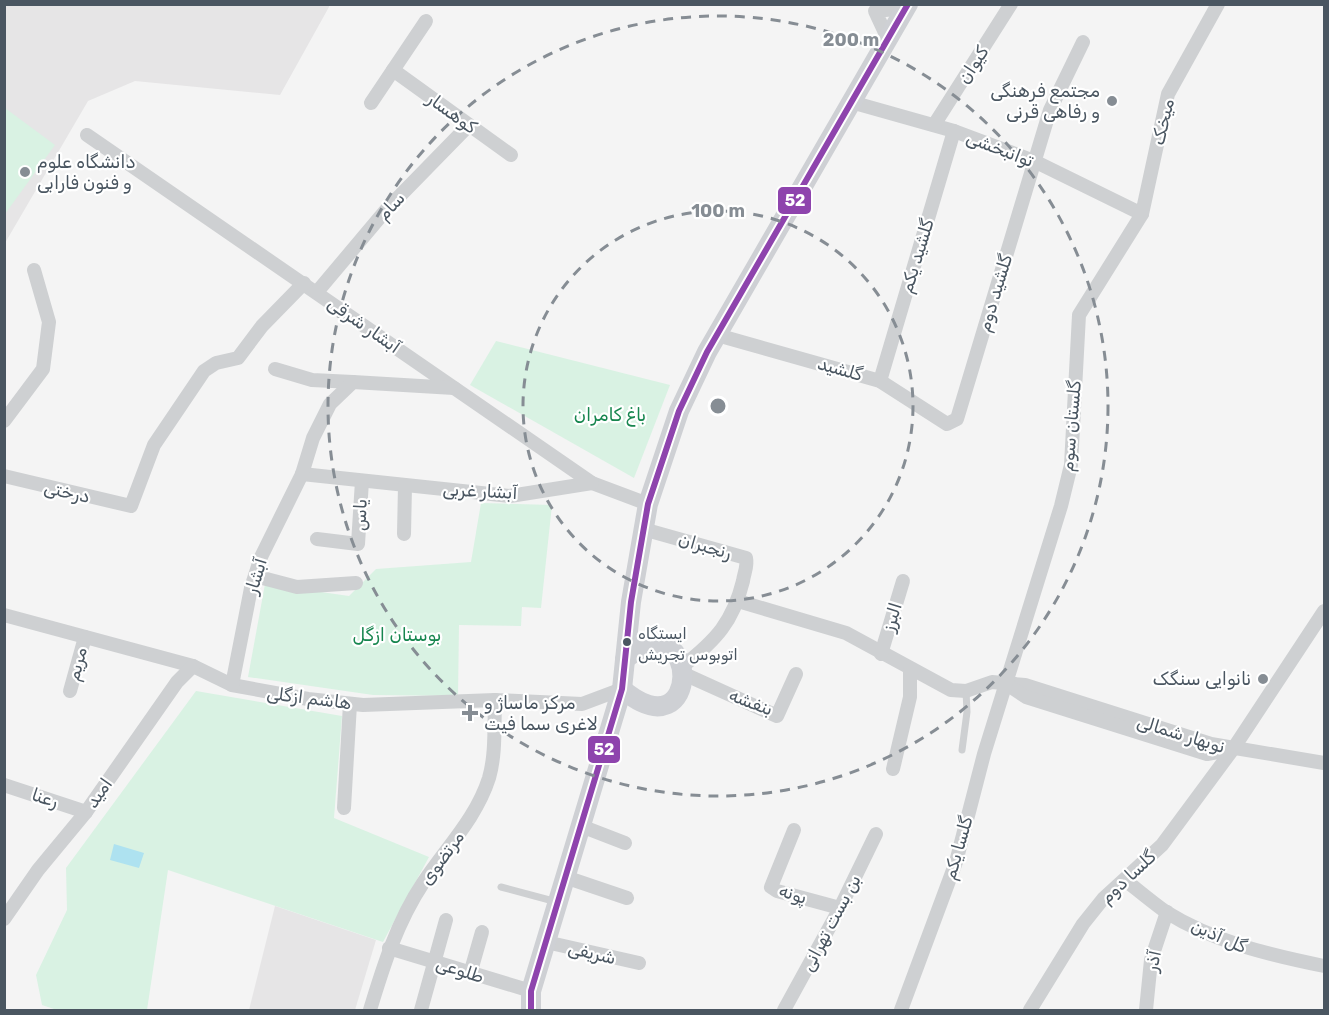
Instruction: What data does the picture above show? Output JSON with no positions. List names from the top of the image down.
{
  "streets": {
    "street": [
      "کیوان",
      "کوهسار",
      "میخک",
      "توانبخشی",
      "سام",
      "گلشيد يكم",
      "گلشيد دوم",
      "آبشار شرقی",
      "گلشید",
      "گلستان سوم",
      "آبشار غربی",
      "درختی",
      "یاس",
      "رنجبران",
      "آبشار",
      "البرز",
      "مریم",
      "هاشم ازگلی",
      "بنفشه",
      "نوبهار شمالی",
      "امید",
      "رعنا",
      "گلسا يكم",
      "مرتضوی",
      "گلسا دوم",
      "پونه",
      "بن بست تهرانی",
      "گل آذین",
      "شریفی",
      "آذر",
      "طلوعی"
    ]
  },
  "crossings": [
    ["کیوان", "توانبخشی"],
    ["کوهسار", "سام"],
    ["میخک", "توانبخشی"],
    ["میخک", "گلستان سوم"],
    ["توانبخشی", "گلشيد يكم"],
    ["توانبخشی", "گلشيد دوم"],
    ["توانبخشی", "گلستان سوم"],
    ["سام", "آبشار شرقی"],
    ["گلشيد يكم", "گلشید"],
    ["گلشيد دوم", "گلشید"],
    ["آبشار شرقی", "آبشار غربی"],
    ["آبشار شرقی", "درختی"],
    ["گلستان سوم", "نوبهار شمالی"],
    ["گلستان سوم", "گلسا يكم"],
    ["آبشار غربی", "یاس"],
    ["رنجبران", "هاشم ازگلی"],
    ["رنجبران", "بنفشه"],
    ["آبشار", "هاشم ازگلی"],
    ["مریم", "هاشم ازگلی"],
    ["هاشم ازگلی", "بنفشه"],
    ["هاشم ازگلی", "امید"],
    ["هاشم ازگلی", "مرتضوی"],
    ["نوبهار شمالی", "گلسا يكم"],
    ["نوبهار شمالی", "گلسا دوم"],
    ["امید", "رعنا"],
    ["مرتضوی", "طلوعی"],
    ["گلسا دوم", "گل آذین"],
    ["پونه", "بن بست تهرانی"],
    ["گل آذین", "آذر"]
  ],
  "parks": ["باغ کامران", "بوستان ازگل"],
  "places": {
    "other": [
      "مجتمع فرهنگی و رفاهی قرنی",
      "دانشگاه علوم و فنون فارابی",
      "ایستگاه اتوبوس تجریش",
      "نانوایی سنگک"
    ],
    "health": ["مرکز ماساژ و لاغری سما فیت"]
  },
  "lines": ["transit line 52"],
  "rings": ["200 m", "100 m"]
}
